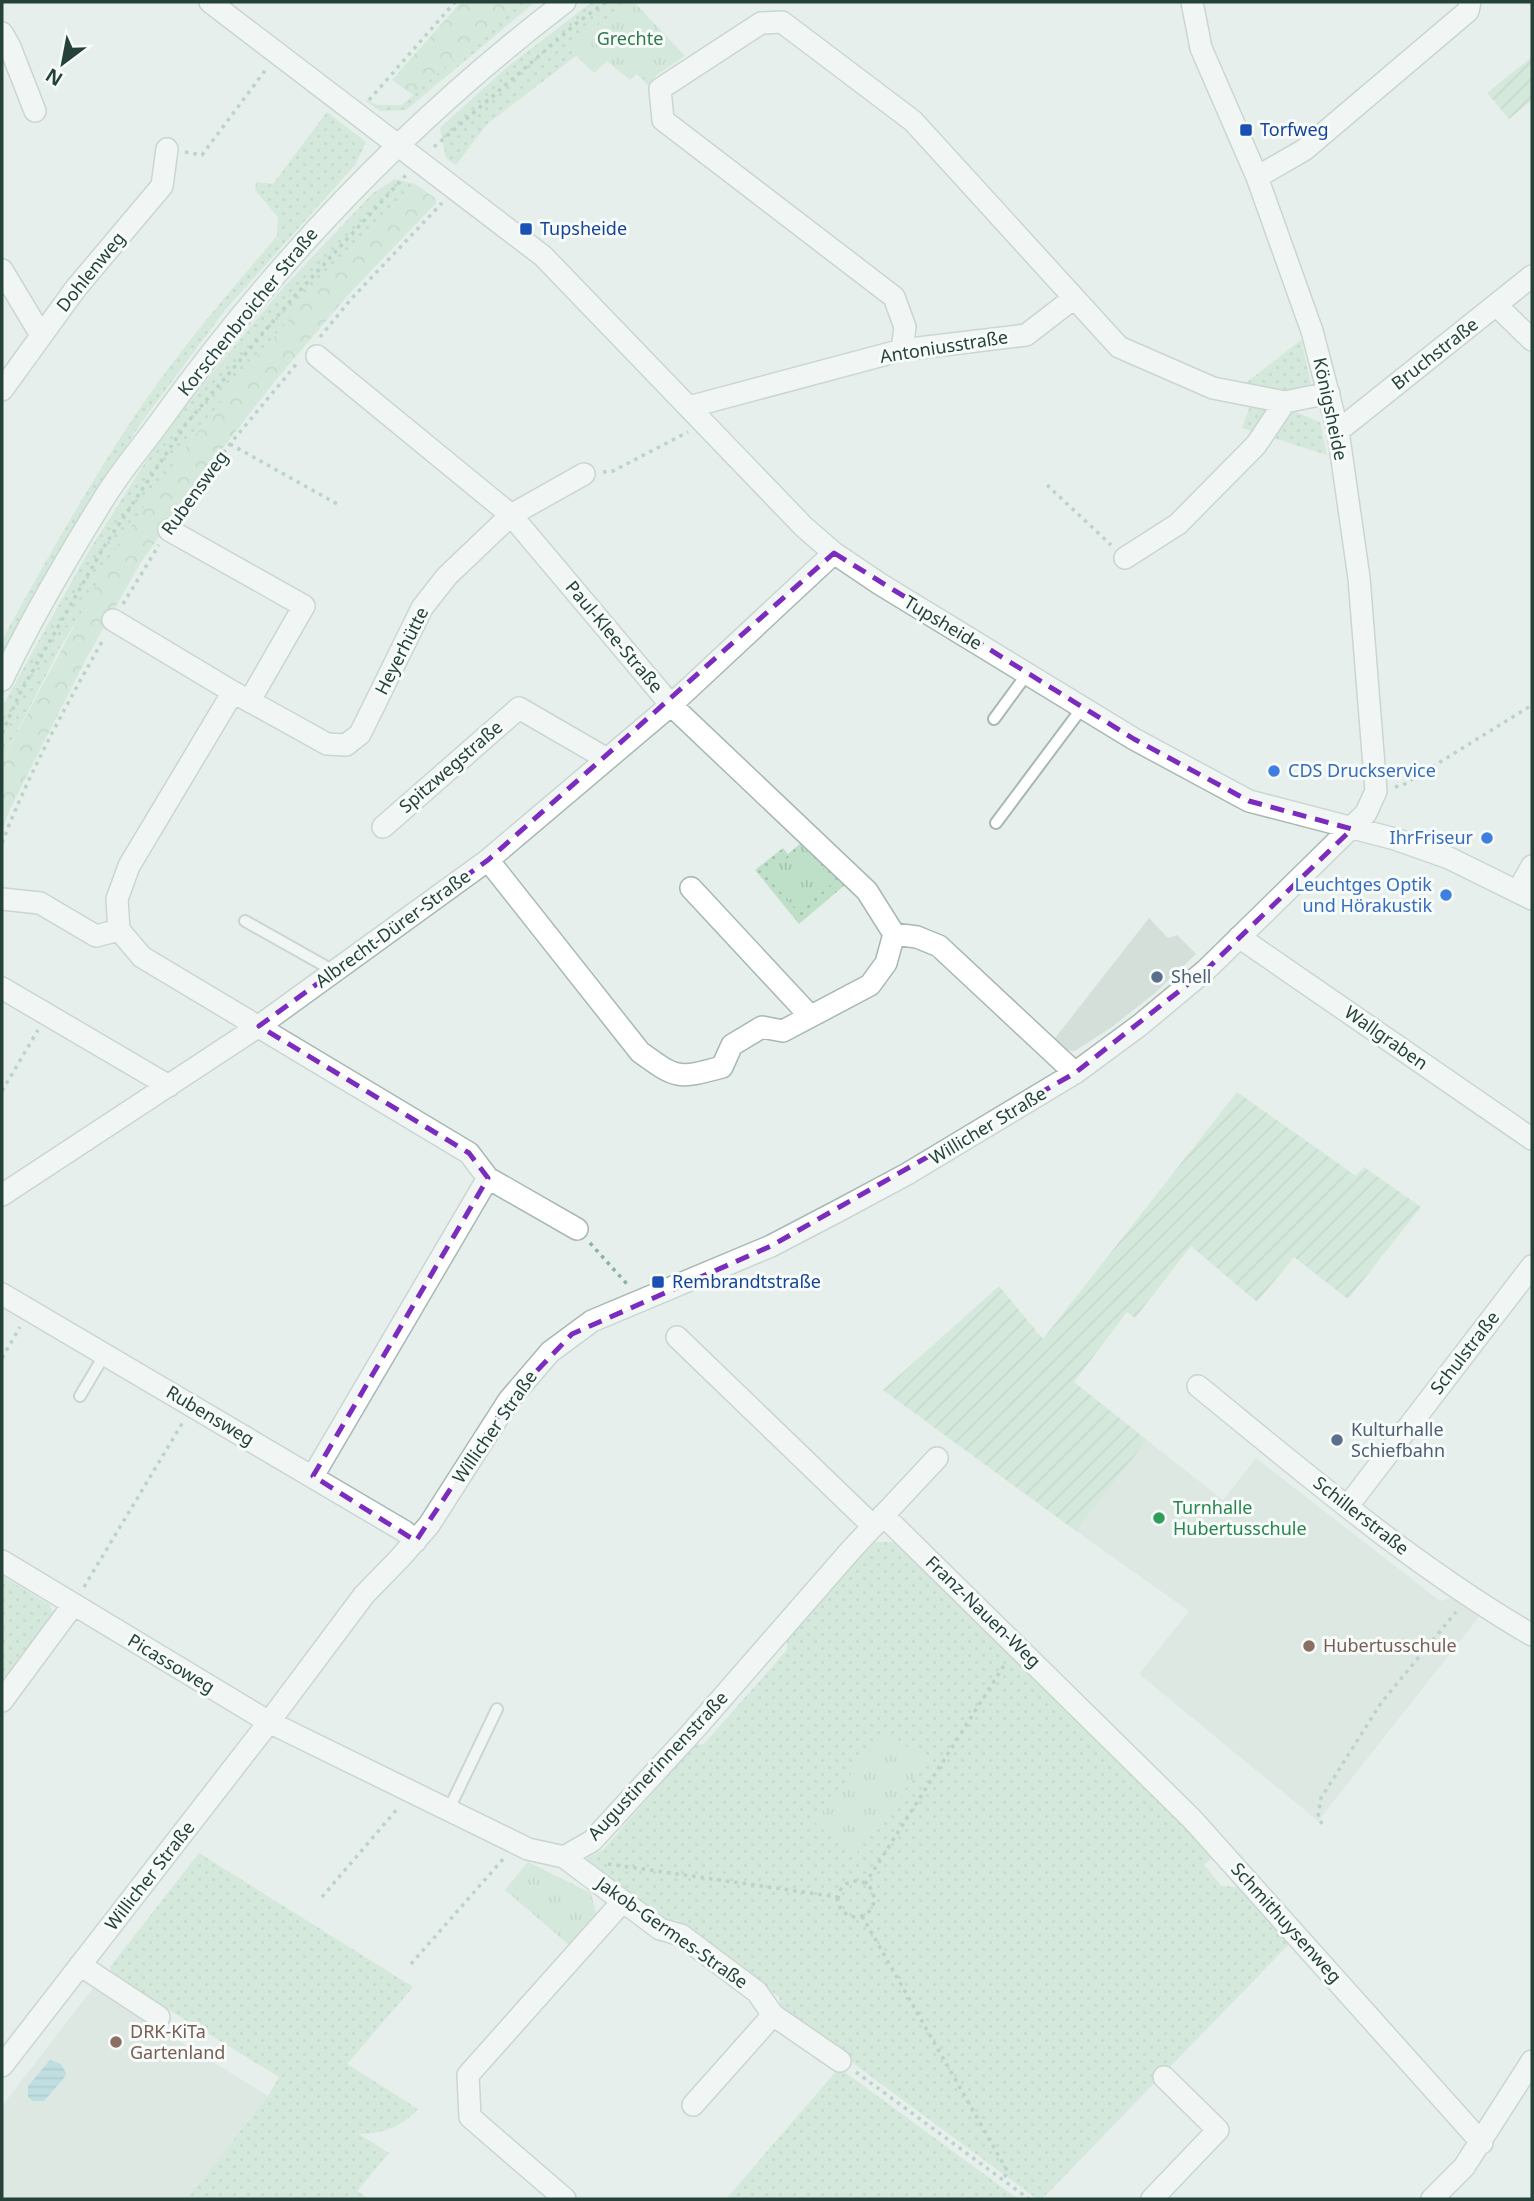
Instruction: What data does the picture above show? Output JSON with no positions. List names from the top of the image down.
{
  "streets": {
    "street": [
      "Dohlenweg",
      "Korschenbroicher Straße",
      "Antoniusstraße",
      "Bruchstraße",
      "Königsheide",
      "Rubensweg",
      "Tupsheide",
      "Paul-Klee-Straße",
      "Heyerhütte",
      "Spitzwegstraße",
      "Albrecht-Dürer-Straße",
      "Wallgraben",
      "Willicher Straße",
      "Schulstraße",
      "Schillerstraße",
      "Franz-Nauen-Weg",
      "Picassoweg",
      "Augustinerinnenstraße",
      "Schmithuysenweg",
      "Jakob-Germes-Straße"
    ]
  },
  "crossings": [
    ["Korschenbroicher Straße", "Tupsheide"],
    ["Antoniusstraße", "Tupsheide"],
    ["Bruchstraße", "Königsheide"],
    ["Rubensweg", "Tupsheide"],
    ["Rubensweg", "Paul-Klee-Straße"],
    ["Rubensweg", "Heyerhütte"],
    ["Rubensweg", "Willicher Straße"],
    ["Tupsheide", "Albrecht-Dürer-Straße"],
    ["Tupsheide", "Willicher Straße"],
    ["Paul-Klee-Straße", "Heyerhütte"],
    ["Paul-Klee-Straße", "Albrecht-Dürer-Straße"],
    ["Spitzwegstraße", "Albrecht-Dürer-Straße"],
    ["Wallgraben", "Willicher Straße"],
    ["Willicher Straße", "Picassoweg"],
    ["Schulstraße", "Schillerstraße"],
    ["Franz-Nauen-Weg", "Augustinerinnenstraße"],
    ["Franz-Nauen-Weg", "Schmithuysenweg"],
    ["Augustinerinnenstraße", "Jakob-Germes-Straße"]
  ],
  "parks": ["Grechte"],
  "places": {
    "transit": ["Torfweg", "Tupsheide", "Rembrandtstraße"],
    "other": [
      "CDS Druckservice",
      "IhrFriseur",
      "Leuchtges Optik und Hörakustik",
      "Shell",
      "Kulturhalle Schiefbahn",
      "Turnhalle Hubertusschule",
      "Hubertusschule",
      "DRK-KiTa Gartenland"
    ]
  },
  "north": "bottom left"
}
